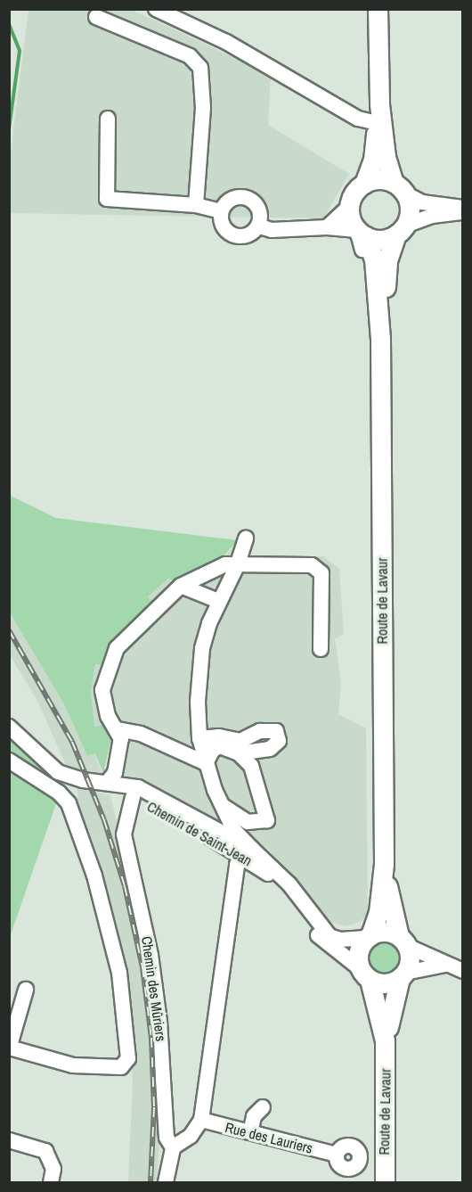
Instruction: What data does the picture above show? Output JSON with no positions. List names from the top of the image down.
{
  "streets": {
    "main road": ["Route de Lavaur"],
    "street": ["Chemin de Saint-Jean", "Chemin des Mûriers", "Rue des Lauriers"]
  },
  "crossings": [
    ["Route de Lavaur", "Chemin de Saint-Jean"],
    ["Chemin de Saint-Jean", "Chemin des Mûriers"]
  ]
}
